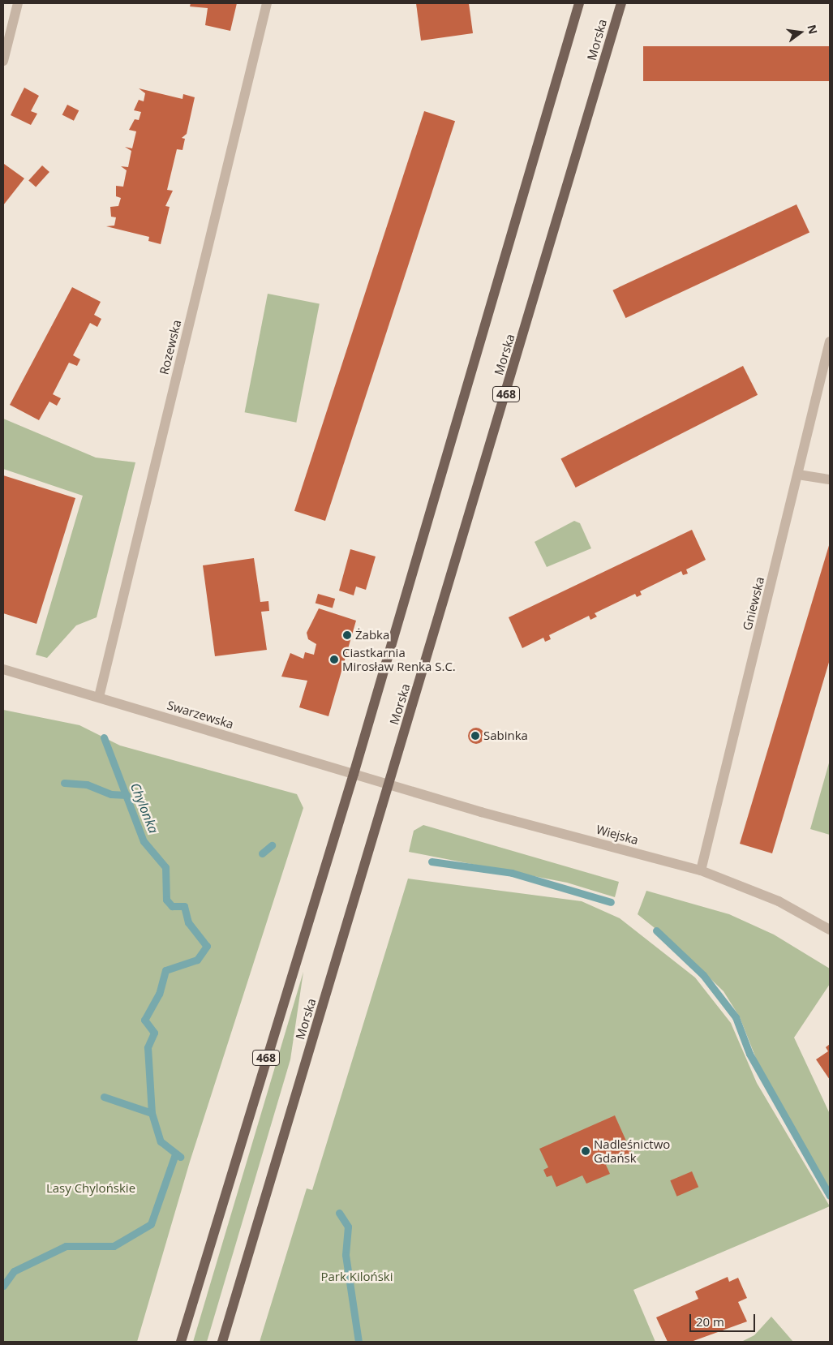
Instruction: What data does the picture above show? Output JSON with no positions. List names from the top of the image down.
{
  "streets": {
    "main road": ["Morska", "468"],
    "street": [
      "Rozewska",
      "Gniewska",
      "Swarzewska",
      "Wiejska"
    ]
  },
  "crossings": [
    ["Morska", "Swarzewska"],
    ["Morska", "Wiejska"],
    ["Rozewska", "Swarzewska"],
    ["468", "Swarzewska"],
    ["Gniewska", "Wiejska"],
    ["Swarzewska", "Wiejska"]
  ],
  "water": ["Chylonka"],
  "parks": ["Lasy Chylońskie", "Park Kiloński"],
  "places": [
    "Żabka",
    "Ciastkarnia Mirosław Renka S.C.",
    "Sabinka",
    "Nadleśnictwo Gdańsk"
  ],
  "scale_bar": "20 m",
  "north": "right"
}
